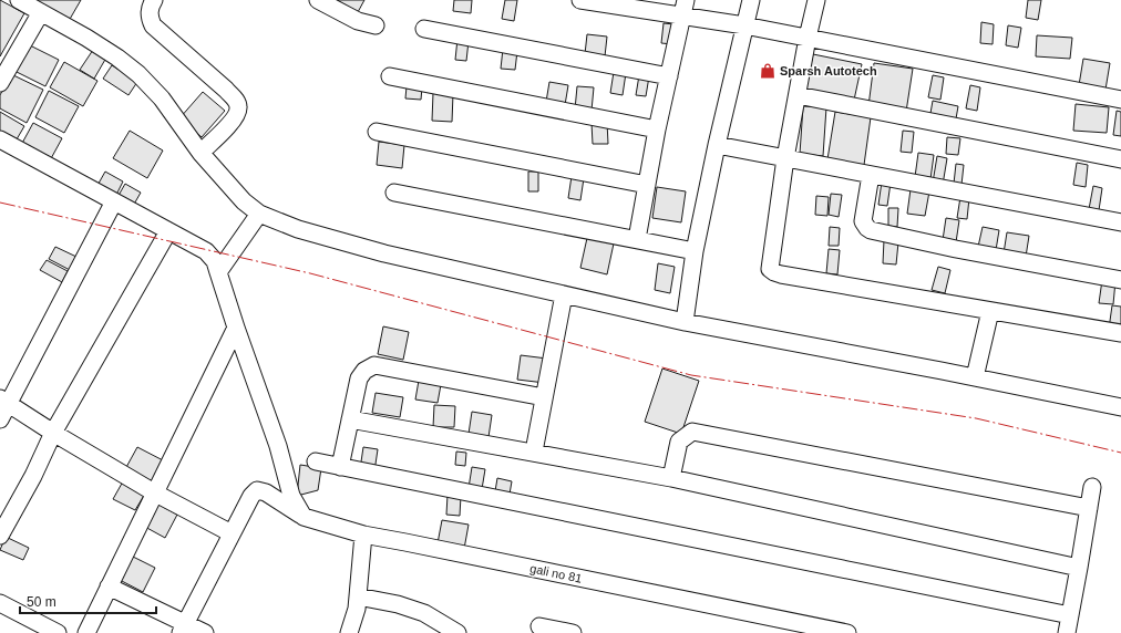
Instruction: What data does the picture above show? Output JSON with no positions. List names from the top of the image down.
{
  "streets": {
    "street": ["gali no 81"]
  },
  "places": {
    "shop": ["Sparsh Autotech"]
  },
  "scale_bar": "50 m"
}
